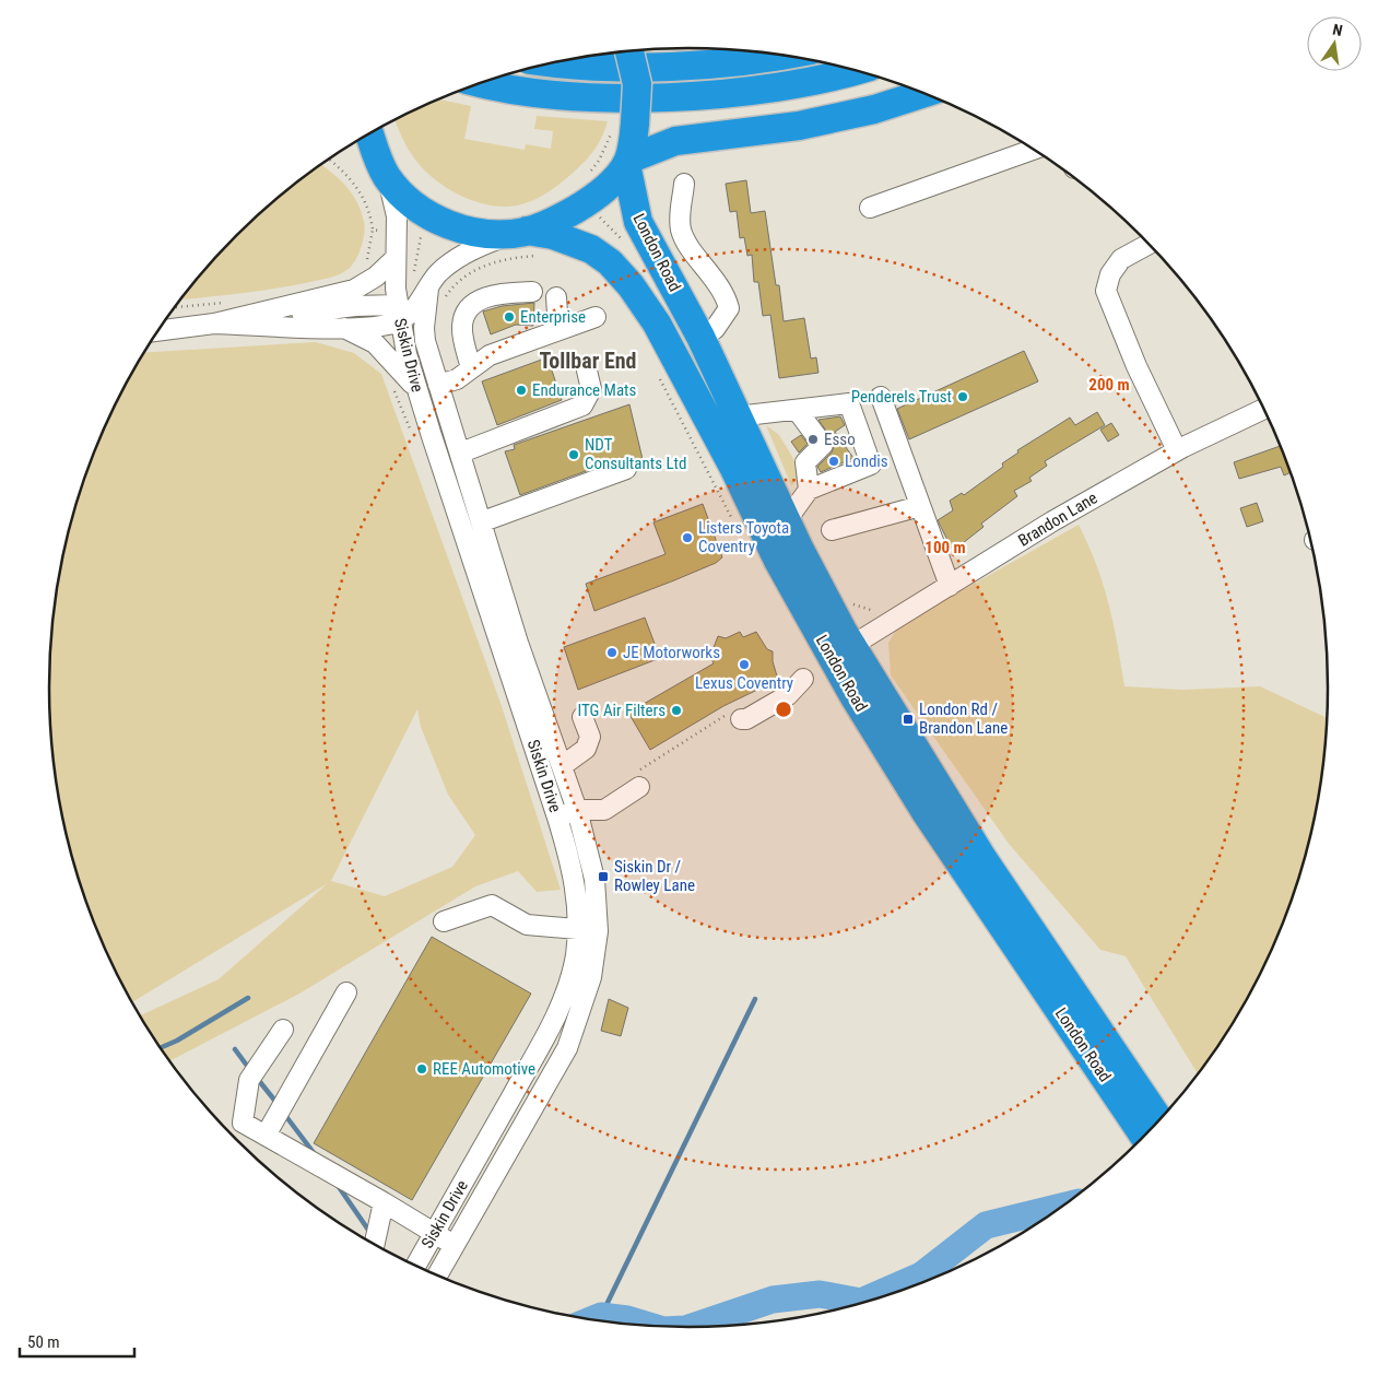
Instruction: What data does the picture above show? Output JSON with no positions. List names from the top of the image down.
{
  "streets": {
    "highway": ["London Road"],
    "street": ["Siskin Drive", "Brandon Lane"]
  },
  "crossings": [
    ["London Road", "Brandon Lane"]
  ],
  "districts": ["Tollbar End"],
  "places": {
    "other": [
      "Enterprise",
      "Endurance Mats",
      "Penderels Trust",
      "Esso",
      "NDT Consultants Ltd",
      "Londis",
      "Listers Toyota Coventry",
      "JE Motorworks",
      "Lexus Coventry",
      "ITG Air Filters",
      "REE Automotive"
    ],
    "transit": ["London Rd / Brandon Lane", "Siskin Dr / Rowley Lane"]
  },
  "scale_bar": "50 m",
  "north": "top",
  "rings": ["200 m", "100 m"]
}
